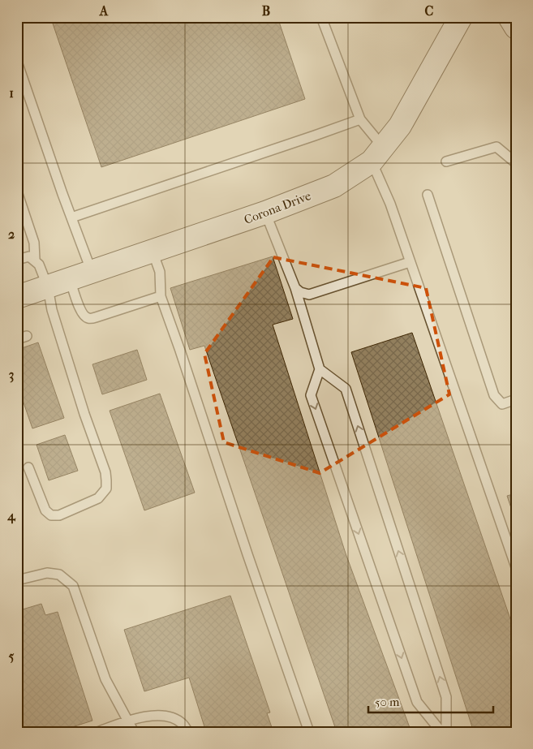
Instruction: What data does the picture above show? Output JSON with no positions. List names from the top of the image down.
{
  "streets": {
    "street": ["Corona Drive"]
  },
  "scale_bar": "50 m",
  "grid": {
    "columns": ["A", "B", "C"],
    "rows": [
      "1",
      "2",
      "3",
      "4",
      "5"
    ]
  }
}
